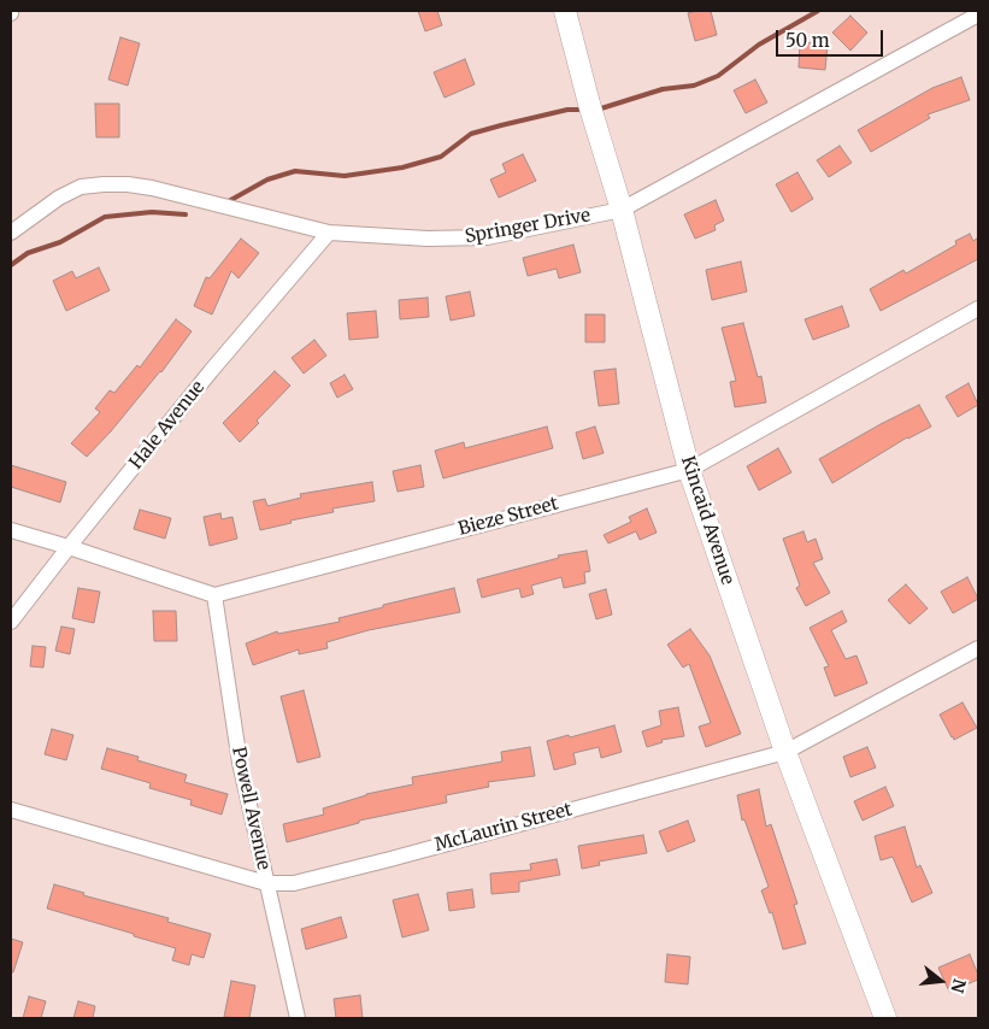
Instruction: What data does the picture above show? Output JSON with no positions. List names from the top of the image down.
{
  "streets": {
    "street": [
      "Springer Drive",
      "Hale Avenue",
      "Bieze Street",
      "Kincaid Avenue",
      "Powell Avenue",
      "McLaurin Street"
    ]
  },
  "crossings": [
    ["Springer Drive", "Hale Avenue"],
    ["Springer Drive", "Kincaid Avenue"],
    ["Bieze Street", "Kincaid Avenue"],
    ["Bieze Street", "Powell Avenue"],
    ["Kincaid Avenue", "McLaurin Street"],
    ["Powell Avenue", "McLaurin Street"]
  ],
  "scale_bar": "50 m",
  "north": "right"
}
